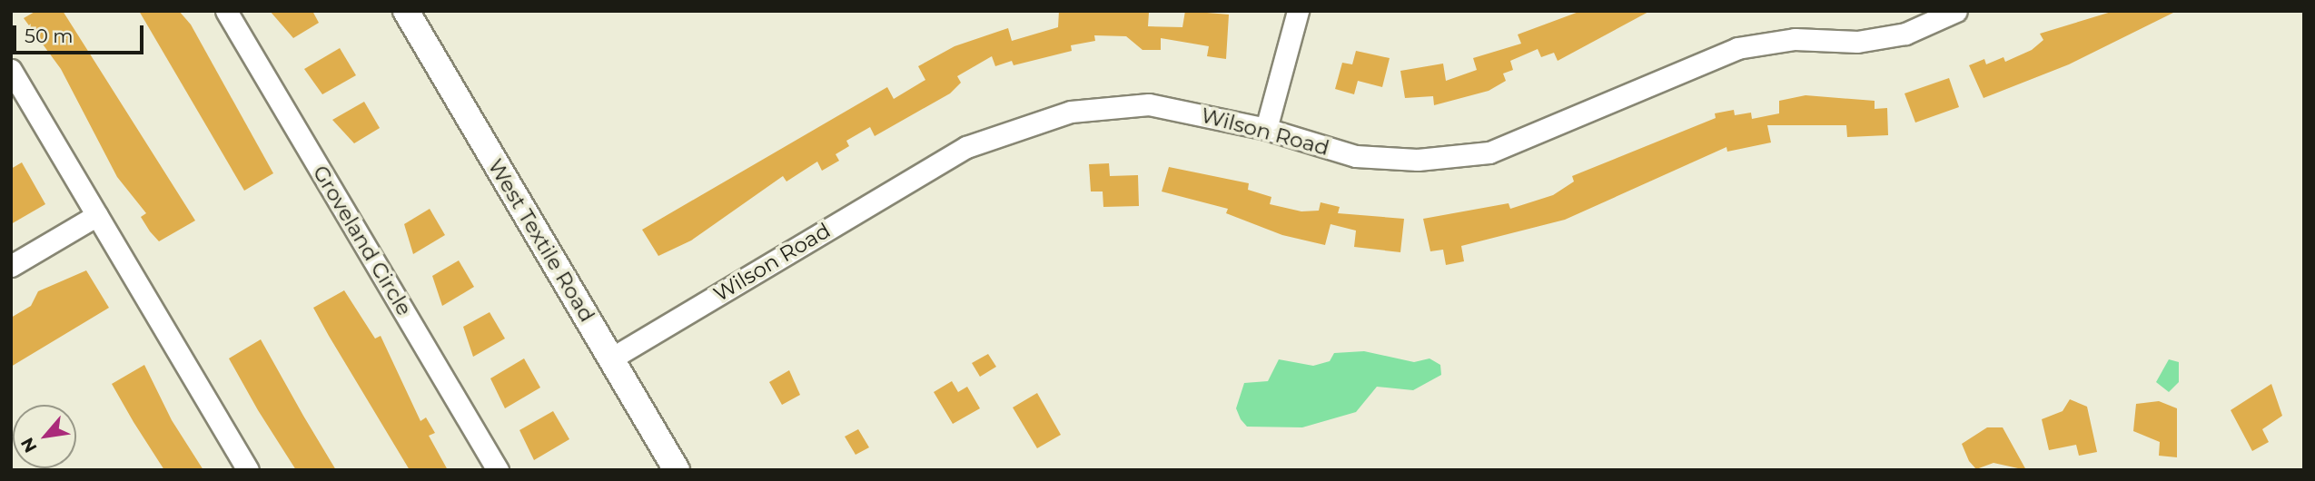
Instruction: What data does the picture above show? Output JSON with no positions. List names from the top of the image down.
{
  "streets": {
    "main road": ["West Textile Road"],
    "street": ["Wilson Road", "Groveland Circle"]
  },
  "crossings": [
    ["Wilson Road", "West Textile Road"]
  ],
  "scale_bar": "50 m",
  "north": "bottom left"
}
